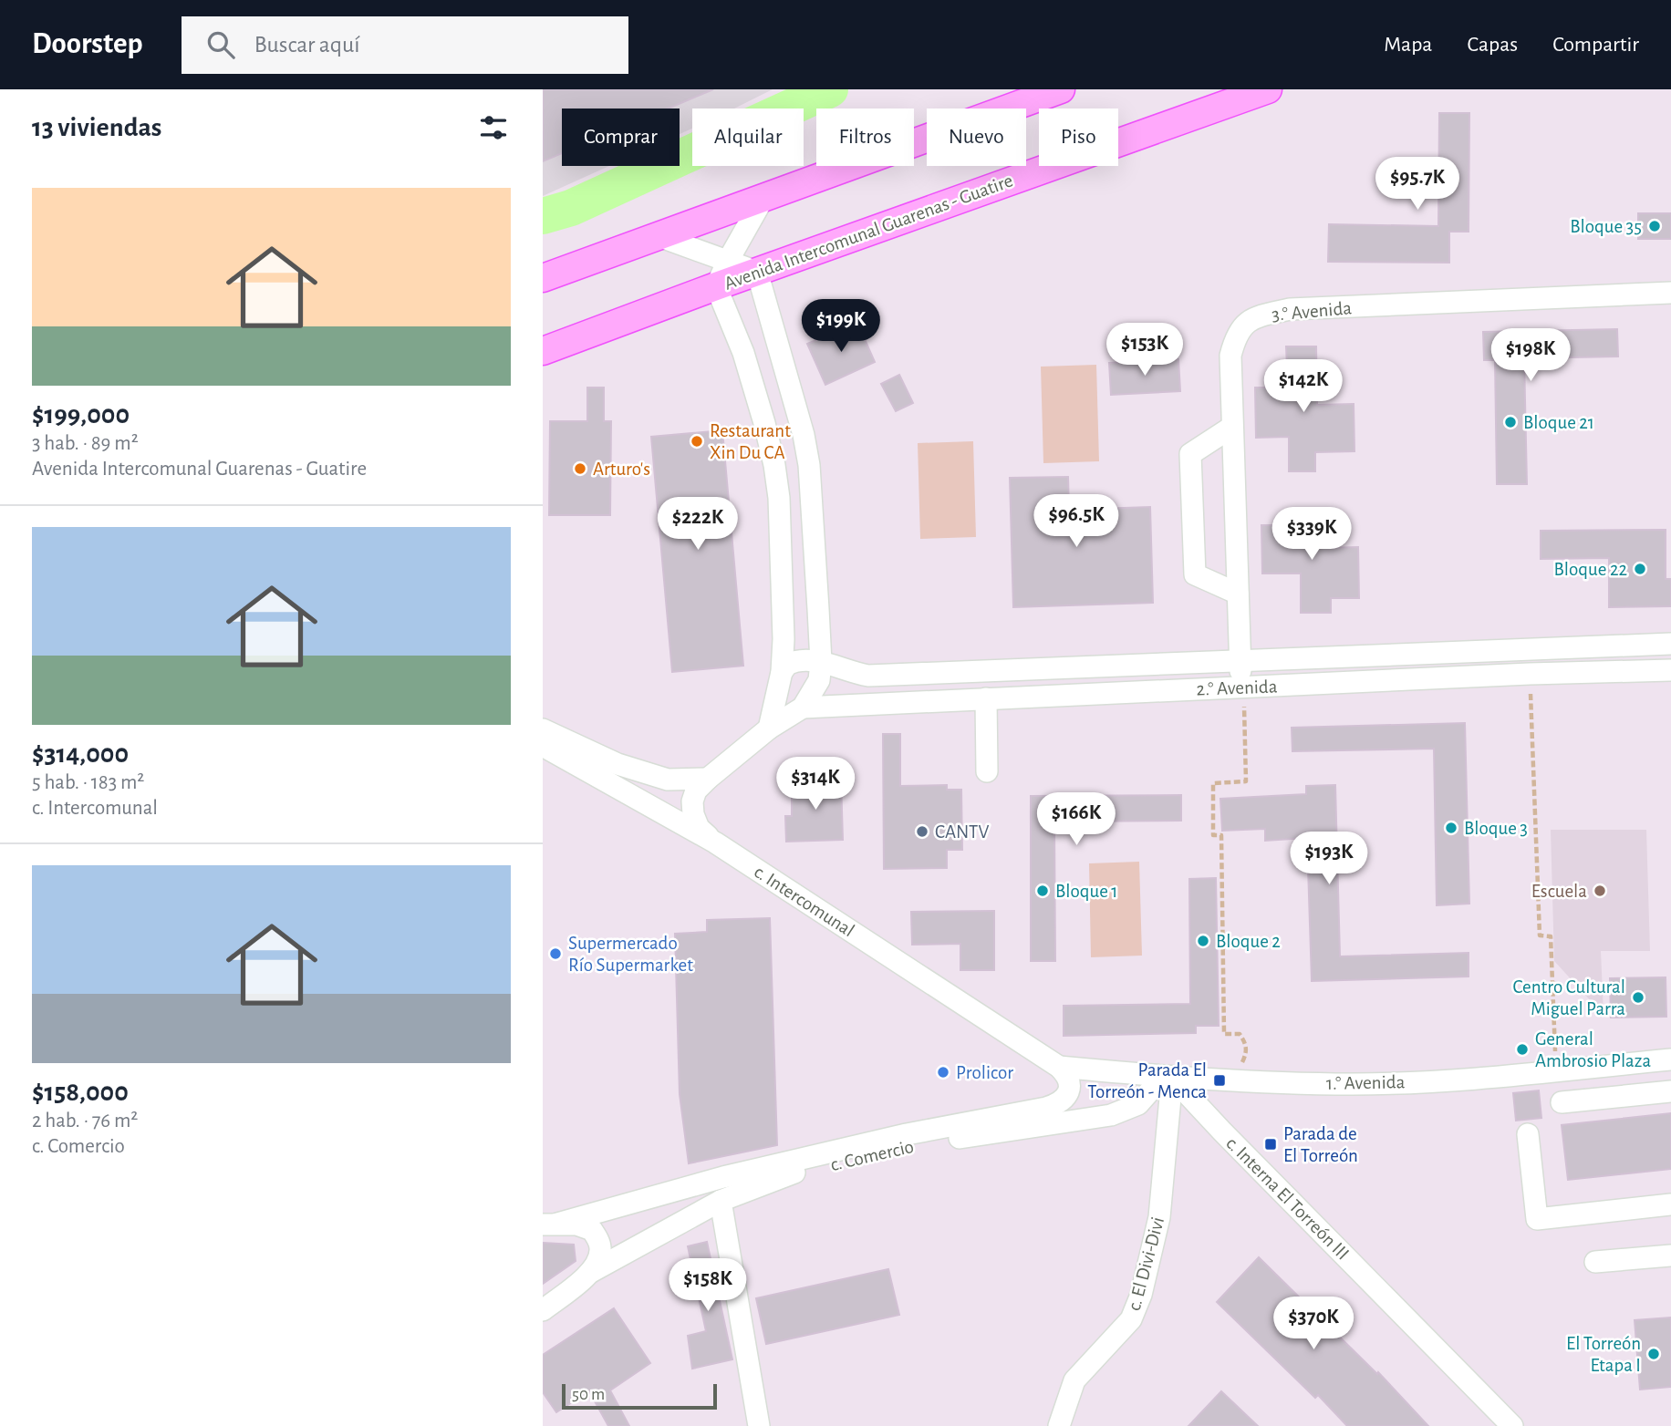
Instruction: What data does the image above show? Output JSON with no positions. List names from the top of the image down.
{
  "streets": {
    "main road": ["Avenida Intercomunal Guarenas - Guatire"],
    "street": [
      "3.° Avenida",
      "2.° Avenida",
      "c. Intercomunal",
      "1.° Avenida",
      "c. Comercio",
      "c. Interna El Torreón III",
      "c. El Divi-Divi"
    ]
  },
  "crossings": [
    ["Avenida Intercomunal Guarenas - Guatire", "2.° Avenida"],
    ["3.° Avenida", "2.° Avenida"],
    ["2.° Avenida", "c. Intercomunal"],
    ["c. Intercomunal", "1.° Avenida"],
    ["1.° Avenida", "c. Comercio"],
    ["1.° Avenida", "c. Interna El Torreón III"],
    ["1.° Avenida", "c. El Divi-Divi"],
    ["c. Comercio", "c. Interna El Torreón III"],
    ["c. Comercio", "c. El Divi-Divi"],
    ["c. Interna El Torreón III", "c. El Divi-Divi"]
  ],
  "places": {
    "other": [
      "Bloque 35",
      "Bloque 21",
      "Restaurant Xin Du CA",
      "Arturo's",
      "Bloque 22",
      "Bloque 3",
      "CANTV",
      "Bloque 1",
      "Escuela",
      "Bloque 2",
      "Supermercado Río Supermarket",
      "Centro Cultural Miguel Parra",
      "General Ambrosio Plaza",
      "Prolicor",
      "El Torreón Etapa I"
    ],
    "transit": ["Parada El Torreón - Menca", "Parada de El Torreón"]
  },
  "scale_bar": "50 m",
  "page": {
    "header": "Doorstep",
    "search": "Buscar aquí",
    "nav": ["Mapa", "Capas", "Compartir"],
    "heading": "13 viviendas",
    "chip": [
      "Comprar",
      "Alquilar",
      "Filtros",
      "Nuevo",
      "Piso"
    ],
    "price": [
      "$95.7K",
      "$199K",
      "$153K",
      "$198K",
      "$142K",
      "$96.5K",
      "$222K",
      "$339K",
      "$314K",
      "$166K",
      "$193K",
      "$158K",
      "$370K"
    ],
    "list": [
      {
        "name": "$199,000",
        "note": "3 hab. · 89 m² · Avenida Intercomunal Guarenas - Guatire"
      },
      {
        "name": "$314,000",
        "note": "5 hab. · 183 m² · c. Intercomunal"
      },
      {
        "name": "$158,000",
        "note": "2 hab. · 76 m² · c. Comercio"
      }
    ],
    "scale": "50 m"
  }
}
